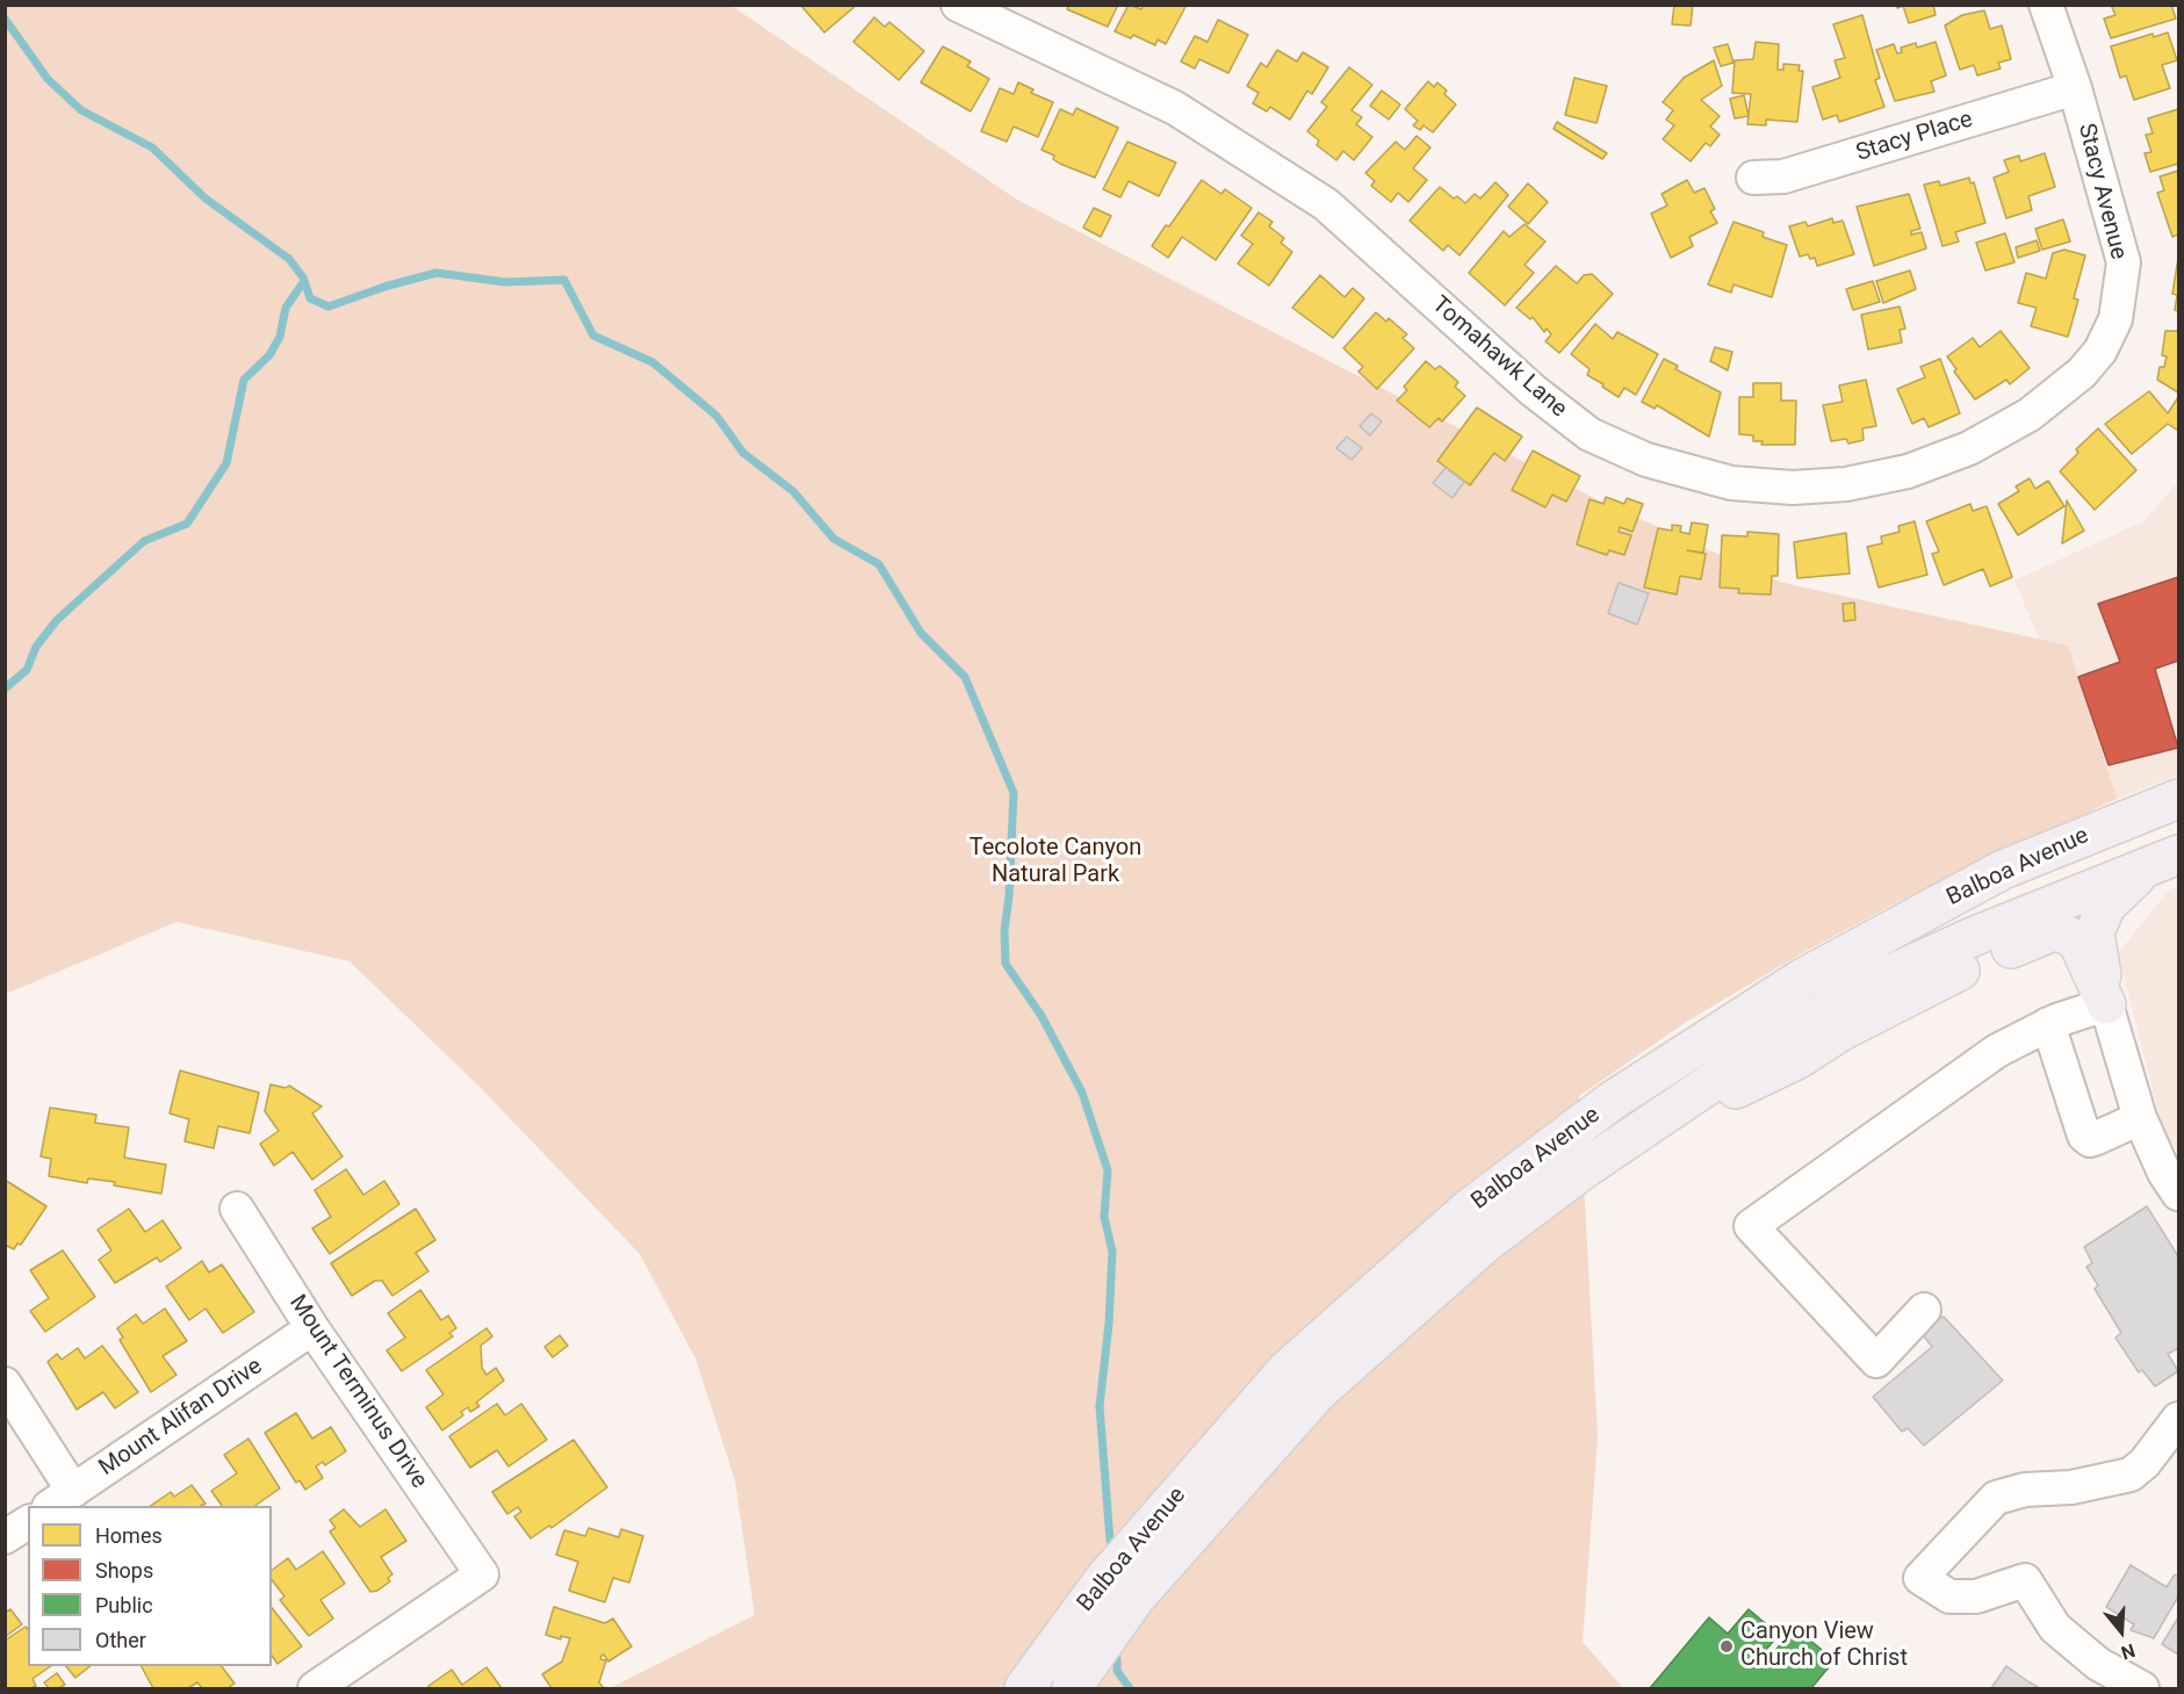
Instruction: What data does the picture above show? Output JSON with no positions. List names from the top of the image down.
{
  "streets": {
    "main road": ["Balboa Avenue"],
    "street": [
      "Stacy Place",
      "Stacy Avenue",
      "Tomahawk Lane",
      "Mount Terminus Drive",
      "Mount Alifan Drive"
    ]
  },
  "crossings": [
    ["Stacy Place", "Stacy Avenue"],
    ["Stacy Avenue", "Tomahawk Lane"],
    ["Mount Terminus Drive", "Mount Alifan Drive"]
  ],
  "parks": ["Tecolote Canyon Natural Park"],
  "places": ["Canyon View Church of Christ"],
  "legend": [
    "Homes",
    "Shops",
    "Public",
    "Other"
  ],
  "north": "bottom"
}
